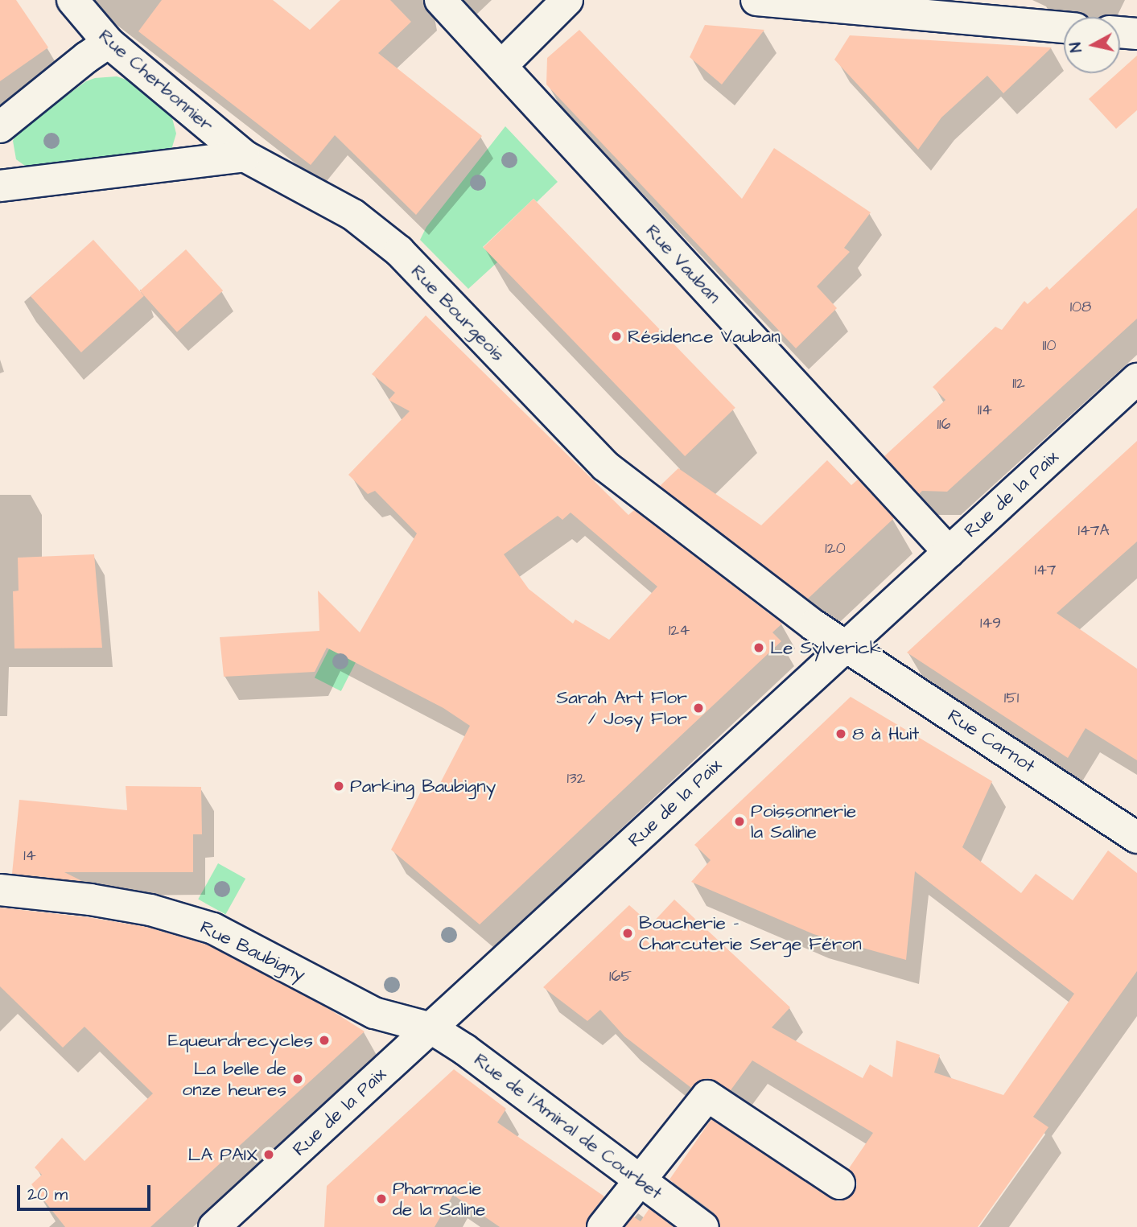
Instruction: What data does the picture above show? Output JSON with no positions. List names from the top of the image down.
{
  "streets": {
    "street": [
      "Rue Cherbonnier",
      "Rue Vauban",
      "Rue Bourgeois",
      "Rue de la Paix",
      "Rue Carnot",
      "Rue Baubigny",
      "Rue de l'Amiral de Courbet"
    ]
  },
  "crossings": [
    ["Rue Cherbonnier", "Rue Bourgeois"],
    ["Rue Vauban", "Rue de la Paix"],
    ["Rue Bourgeois", "Rue de la Paix"],
    ["Rue Bourgeois", "Rue Carnot"],
    ["Rue de la Paix", "Rue Carnot"],
    ["Rue de la Paix", "Rue Baubigny"],
    ["Rue de la Paix", "Rue de l'Amiral de Courbet"],
    ["Rue Baubigny", "Rue de l'Amiral de Courbet"]
  ],
  "places": [
    "Résidence Vauban",
    "Le Sylverick",
    "Sarah Art Flor / Josy Flor",
    "8 à Huit",
    "Parking Baubigny",
    "Poissonnerie la Saline",
    "Boucherie - Charcuterie Serge Féron",
    "Equeurdrecycles",
    "La belle de onze heures",
    "LA PAIX",
    "Pharmacie de la Saline"
  ],
  "house_numbers": [
    "108",
    "110",
    "112",
    "114",
    "116",
    "147A",
    "120",
    "147",
    "149",
    "124",
    "151",
    "132",
    "14",
    "165"
  ],
  "scale_bar": "20 m",
  "north": "left"
}
